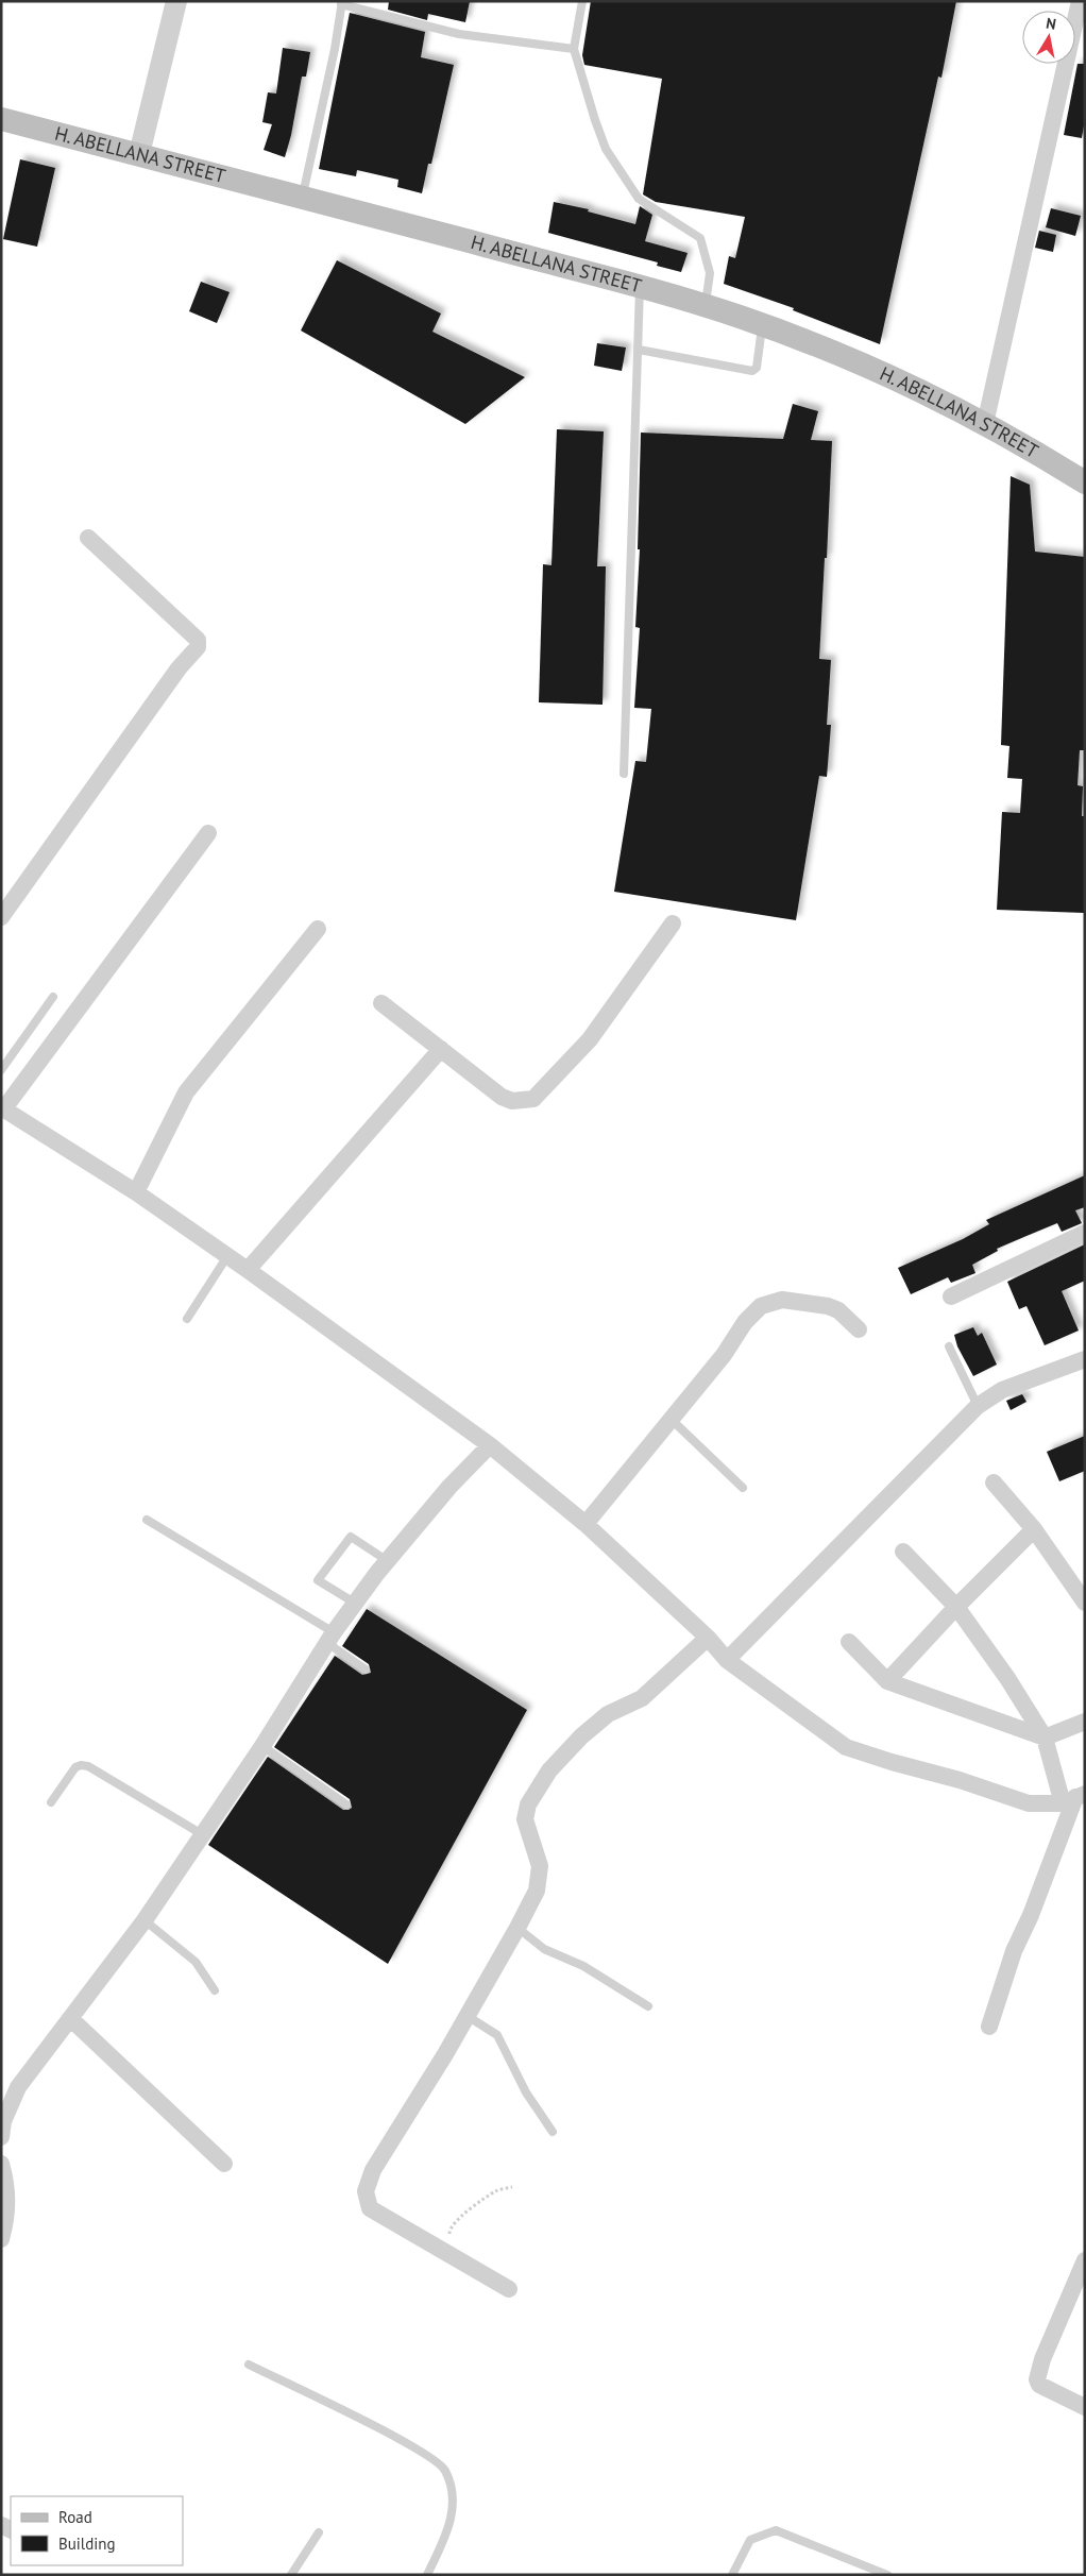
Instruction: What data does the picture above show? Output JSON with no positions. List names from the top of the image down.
{
  "streets": {
    "main road": ["H. ABELLANA STREET"]
  },
  "legend": ["Road", "Building"],
  "north": "top"
}
